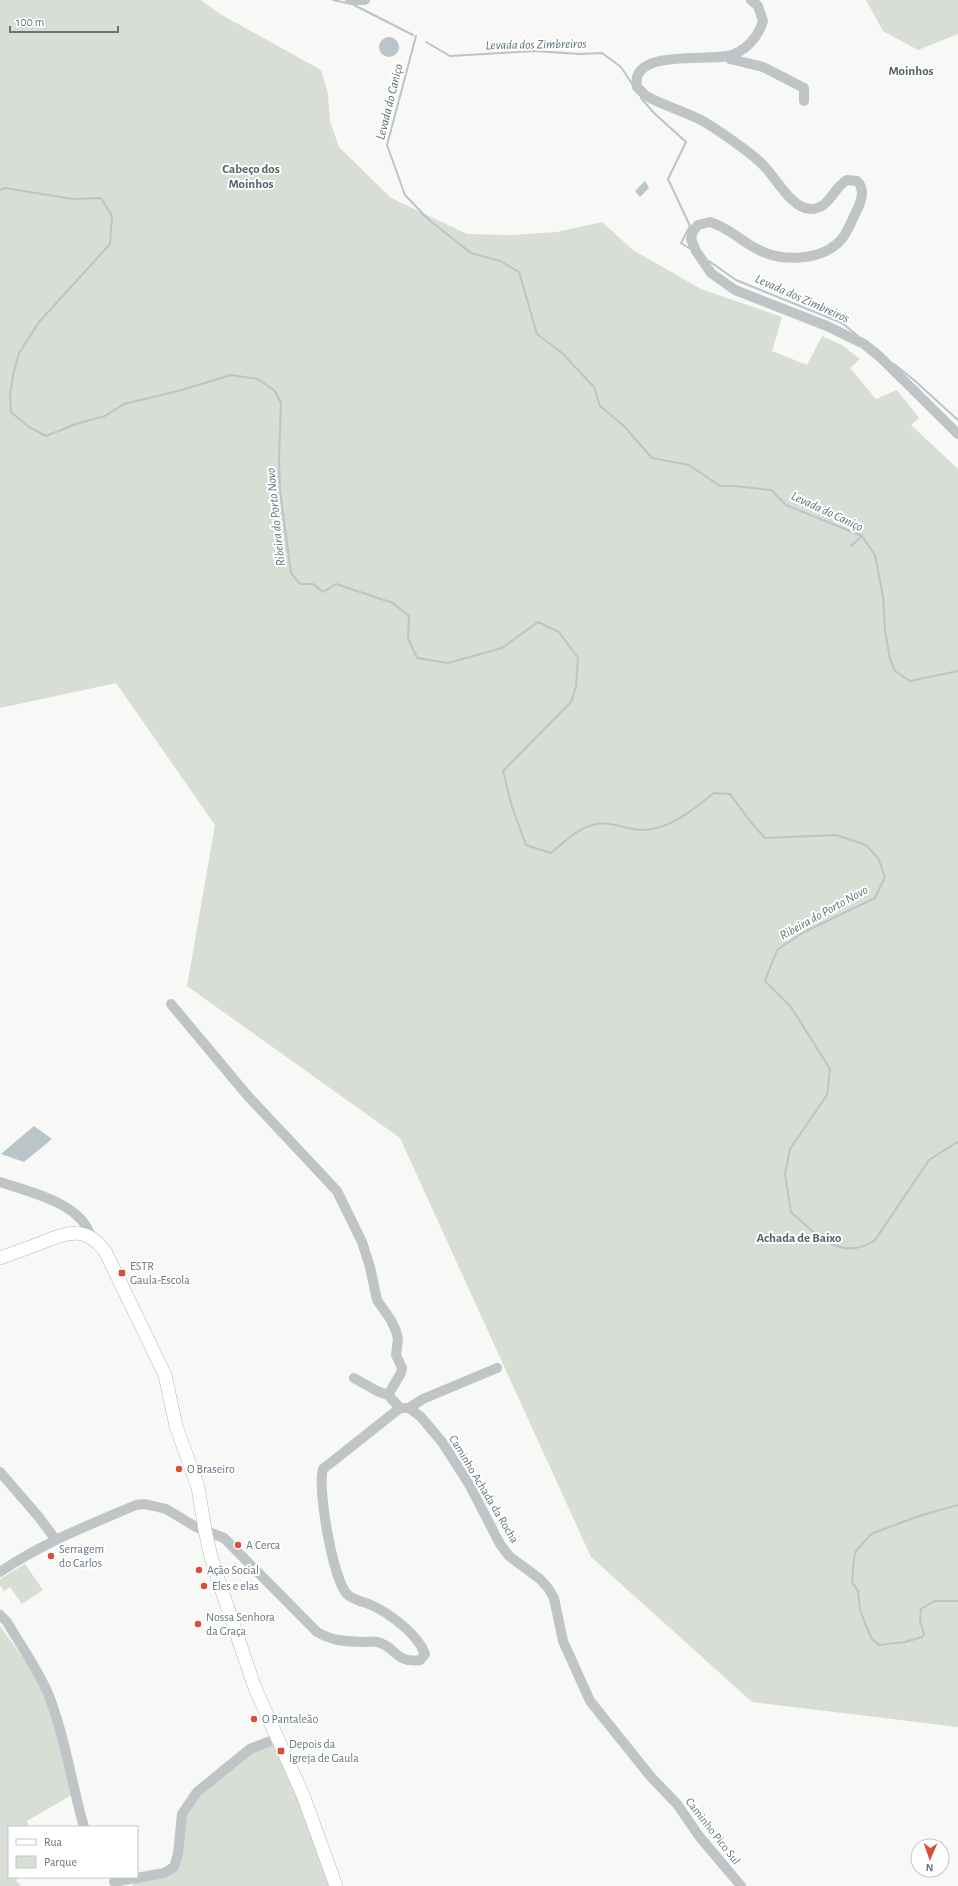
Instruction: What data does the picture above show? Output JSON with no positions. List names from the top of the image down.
{
  "streets": {
    "street": ["Caminho Achada da Rocha", "Caminho Pico Sul"]
  },
  "crossings": [
    ["Caminho Achada da Rocha", "Caminho Pico Sul"]
  ],
  "districts": ["Moinhos", "Cabeço dos Moinhos", "Achada de Baixo"],
  "water": ["Levada dos Zimbreiros", "Levada do Caniço", "Ribeira do Porto Novo"],
  "places": {
    "transit": ["ESTR Gaula-Escola", "Depois da Igreja de Gaula"],
    "other": [
      "O Braseiro",
      "A Cerca",
      "Serragem do Carlos",
      "Ação Social",
      "Eles e elas",
      "Nossa Senhora da Graça",
      "O Pantaleão"
    ]
  },
  "legend": ["Rua", "Parque"],
  "scale_bar": "100 m",
  "north": "bottom"
}
